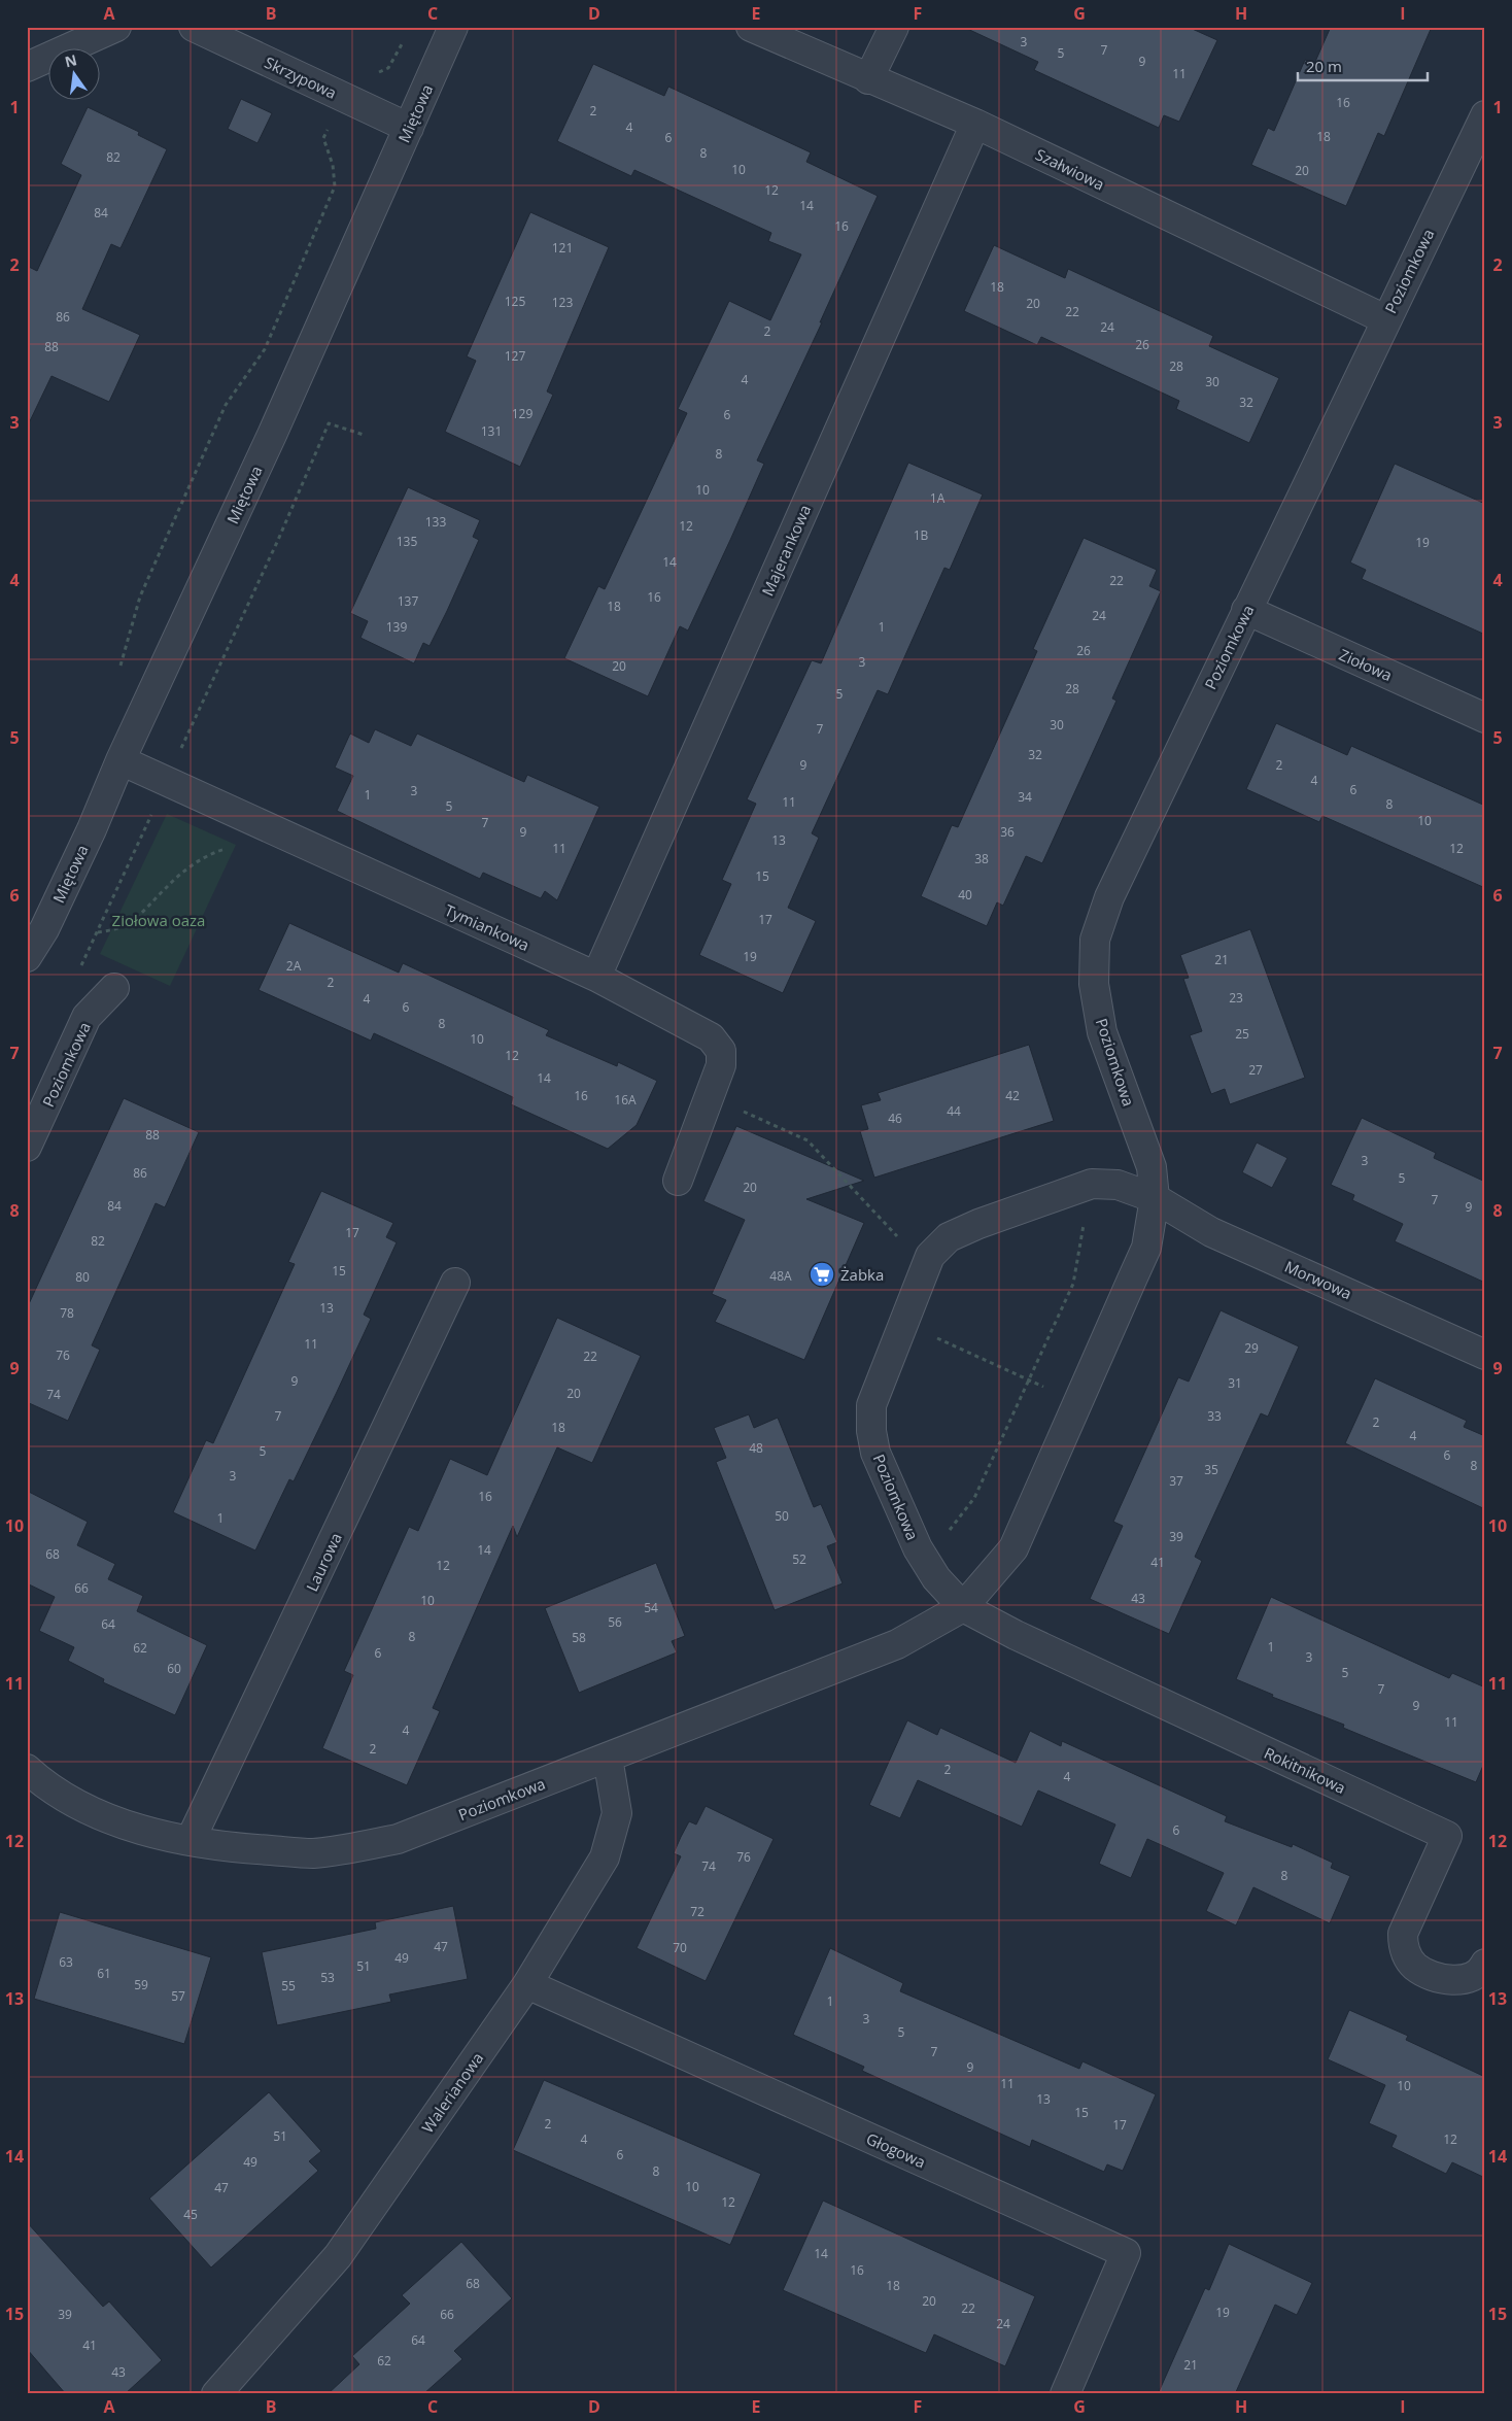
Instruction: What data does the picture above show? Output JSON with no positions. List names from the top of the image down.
{
  "streets": {
    "street": [
      "Skrzypowa",
      "Miętowa",
      "Szałwiowa",
      "Poziomkowa",
      "Majerankowa",
      "Ziołowa",
      "Tymiankowa",
      "Morwowa",
      "Laurowa",
      "Rokitnikowa",
      "Walerianowa",
      "Głogowa"
    ]
  },
  "crossings": [
    ["Skrzypowa", "Miętowa"],
    ["Miętowa", "Tymiankowa"],
    ["Szałwiowa", "Poziomkowa"],
    ["Szałwiowa", "Majerankowa"],
    ["Poziomkowa", "Ziołowa"],
    ["Poziomkowa", "Morwowa"],
    ["Poziomkowa", "Laurowa"],
    ["Poziomkowa", "Rokitnikowa"],
    ["Poziomkowa", "Walerianowa"],
    ["Majerankowa", "Tymiankowa"],
    ["Walerianowa", "Głogowa"]
  ],
  "parks": ["Ziołowa oaza"],
  "places": {
    "supermarket": ["Żabka"]
  },
  "house_numbers": [
    "3",
    "7",
    "5",
    "9",
    "11",
    "16",
    "2",
    "4",
    "18",
    "6",
    "8",
    "82",
    "10",
    "20",
    "12",
    "14",
    "84",
    "16",
    "121",
    "18",
    "125",
    "123",
    "20",
    "22",
    "86",
    "24",
    "2",
    "26",
    "88",
    "127",
    "28",
    "4",
    "30",
    "32",
    "129",
    "6",
    "131",
    "8",
    "10",
    "1A",
    "133",
    "12",
    "1B",
    "135",
    "19",
    "14",
    "22",
    "16",
    "137",
    "18",
    "24",
    "139",
    "1",
    "26",
    "3",
    "20",
    "28",
    "5",
    "30",
    "7",
    "32",
    "9",
    "2",
    "4",
    "6",
    "3",
    "1",
    "34",
    "11",
    "8",
    "5",
    "10",
    "7",
    "9",
    "36",
    "13",
    "11",
    "12",
    "38",
    "15",
    "40",
    "17",
    "19",
    "21",
    "2A",
    "2",
    "23",
    "4",
    "6",
    "8",
    "25",
    "10",
    "12",
    "27",
    "14",
    "16",
    "42",
    "16A",
    "44",
    "46",
    "88",
    "3",
    "86",
    "5",
    "20",
    "7",
    "84",
    "9",
    "17",
    "82",
    "15",
    "48A",
    "80",
    "13",
    "78",
    "11",
    "29",
    "76",
    "22",
    "9",
    "31",
    "20",
    "74",
    "7",
    "33",
    "2",
    "18",
    "4",
    "48",
    "5",
    "6",
    "8",
    "35",
    "3",
    "37",
    "16",
    "50",
    "1",
    "39",
    "14",
    "68",
    "52",
    "41",
    "12",
    "66",
    "43",
    "10",
    "54",
    "56",
    "64",
    "8",
    "58",
    "1",
    "62",
    "6",
    "3",
    "60",
    "5",
    "7",
    "9",
    "11",
    "4",
    "2",
    "2",
    "4",
    "6",
    "76",
    "74",
    "8",
    "72",
    "47",
    "70",
    "49",
    "63",
    "51",
    "61",
    "53",
    "59",
    "55",
    "57",
    "1",
    "3",
    "5",
    "7",
    "9",
    "11",
    "10",
    "13",
    "15",
    "2",
    "17",
    "51",
    "4",
    "12",
    "6",
    "49",
    "8",
    "10",
    "47",
    "12",
    "45",
    "14",
    "16",
    "68",
    "18",
    "20",
    "22",
    "19",
    "39",
    "66",
    "24",
    "64",
    "41",
    "62",
    "21",
    "43"
  ],
  "scale_bar": "20 m",
  "north": "top",
  "grid": {
    "columns": [
      "A",
      "B",
      "C",
      "D",
      "E",
      "F",
      "G",
      "H",
      "I"
    ],
    "rows": [
      "1",
      "2",
      "3",
      "4",
      "5",
      "6",
      "7",
      "8",
      "9",
      "10",
      "11",
      "12",
      "13",
      "14",
      "15"
    ]
  }
}
